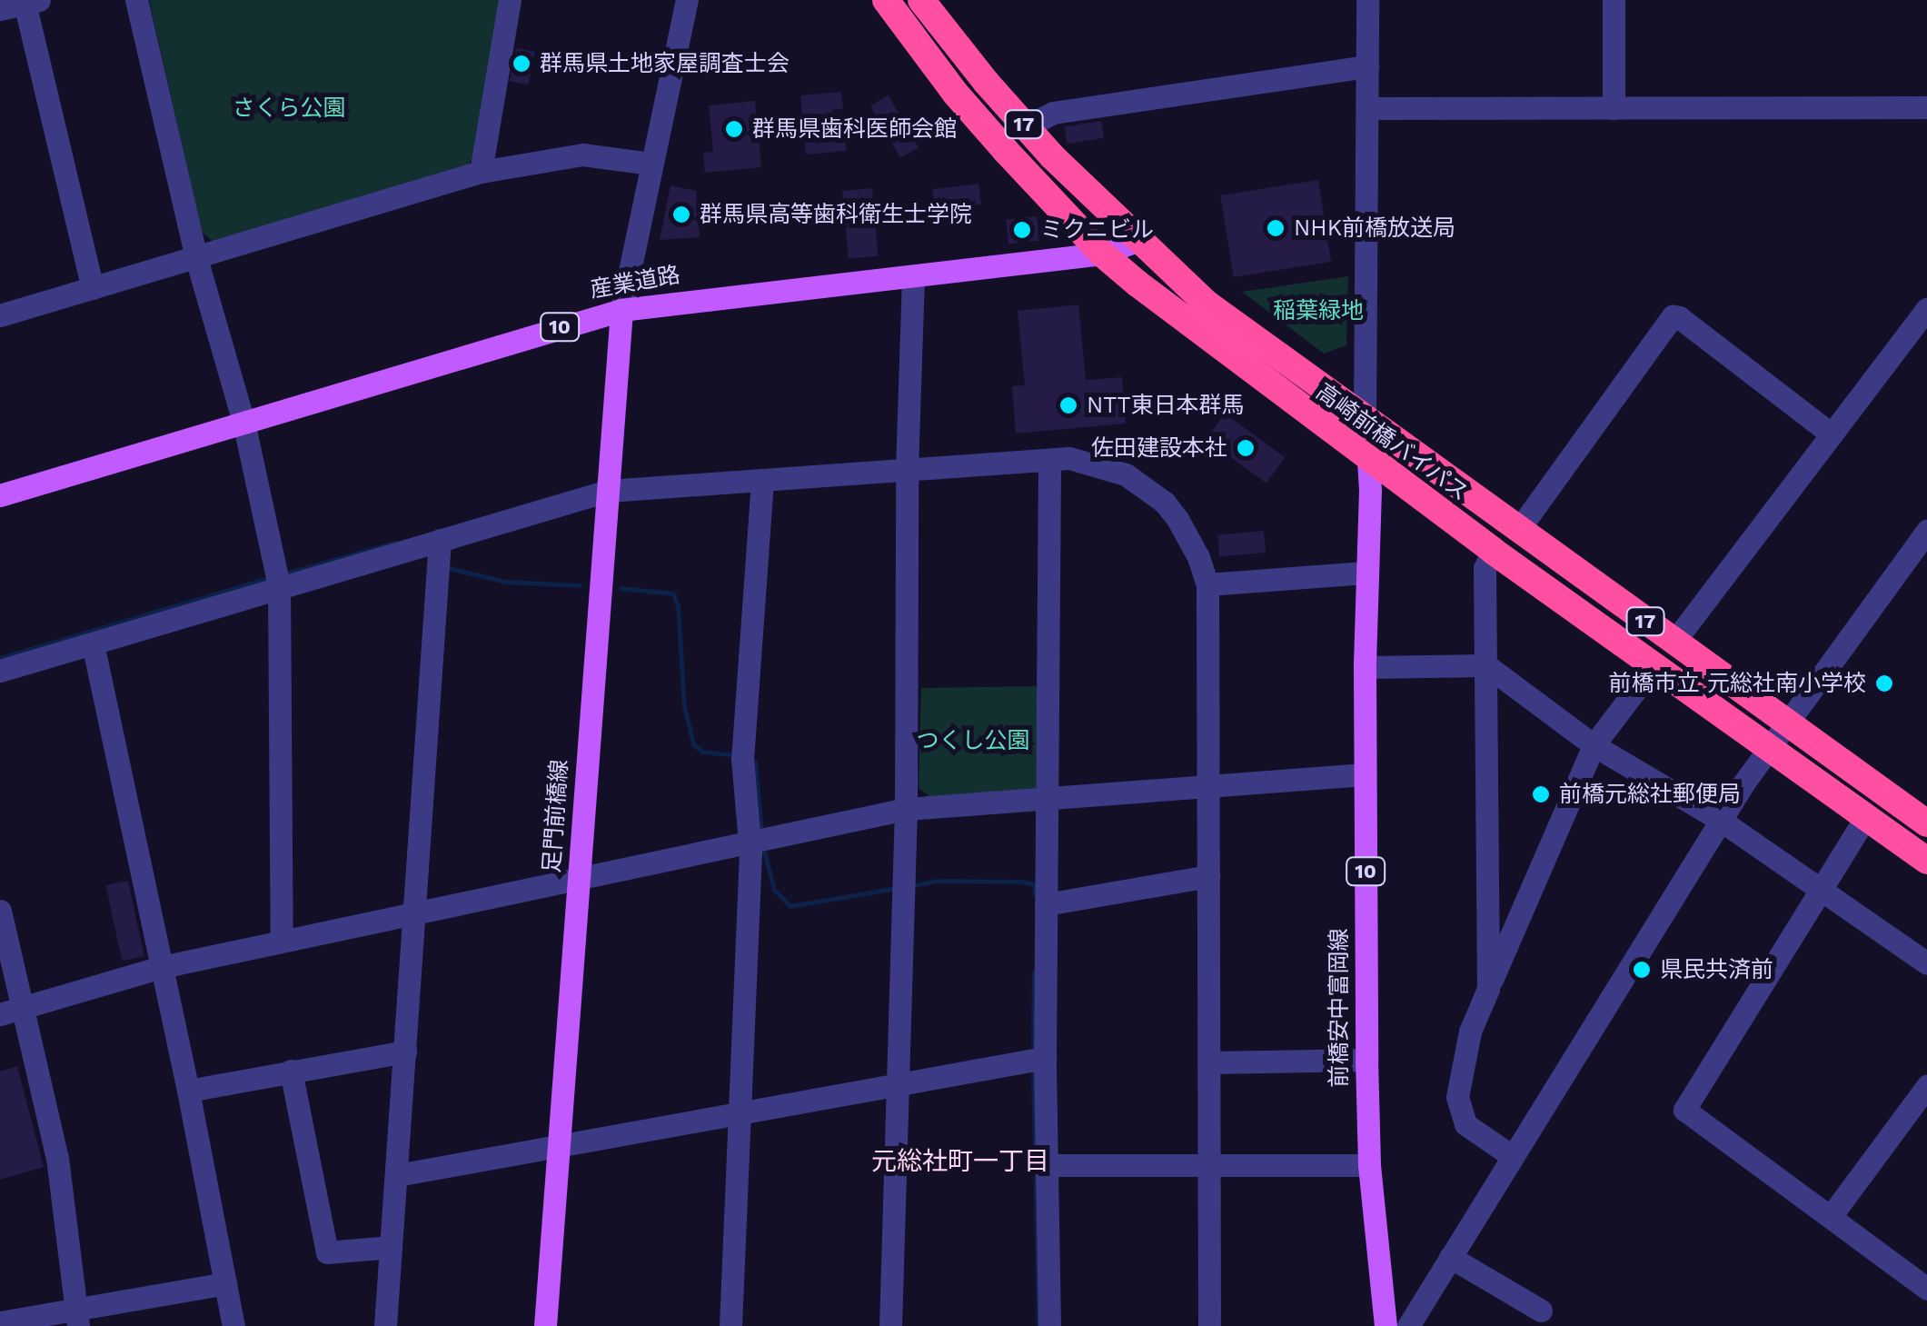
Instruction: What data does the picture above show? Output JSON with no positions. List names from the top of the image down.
{
  "streets": {
    "highway": ["17", "高崎前橋バイパス"],
    "main road": [
      "産業道路",
      "10",
      "足門前橋線",
      "前橋安中富岡線"
    ]
  },
  "crossings": [
    ["産業道路", "高崎前橋バイパス"],
    ["産業道路", "足門前橋線"],
    ["高崎前橋バイパス", "前橋安中富岡線"]
  ],
  "districts": ["元総社町一丁目"],
  "parks": ["さくら公園", "稲葉緑地", "つくし公園"],
  "places": [
    "群馬県土地家屋調査士会",
    "群馬県歯科医師会館",
    "群馬県高等歯科衛生士学院",
    "NHK前橋放送局",
    "ミクニビル",
    "NTT東日本群馬",
    "佐田建設本社",
    "前橋市立 元総社南小学校",
    "前橋元総社郵便局",
    "県民共済前"
  ]
}
